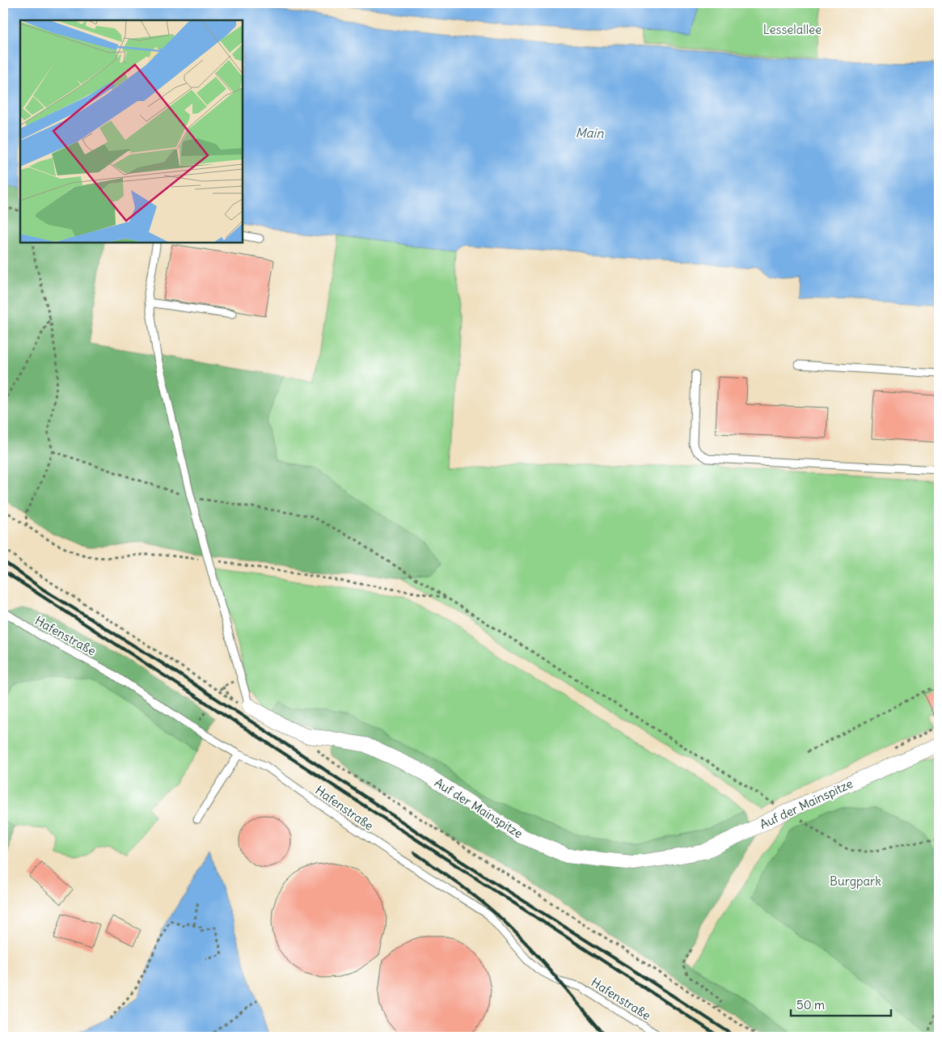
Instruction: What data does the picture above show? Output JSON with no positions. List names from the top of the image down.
{
  "streets": {
    "street": ["Auf der Mainspitze"],
    "lane": ["Hafenstraße"]
  },
  "water": ["Main"],
  "parks": ["Lesselallee", "Burgpark"],
  "scale_bar": "50 m"
}
